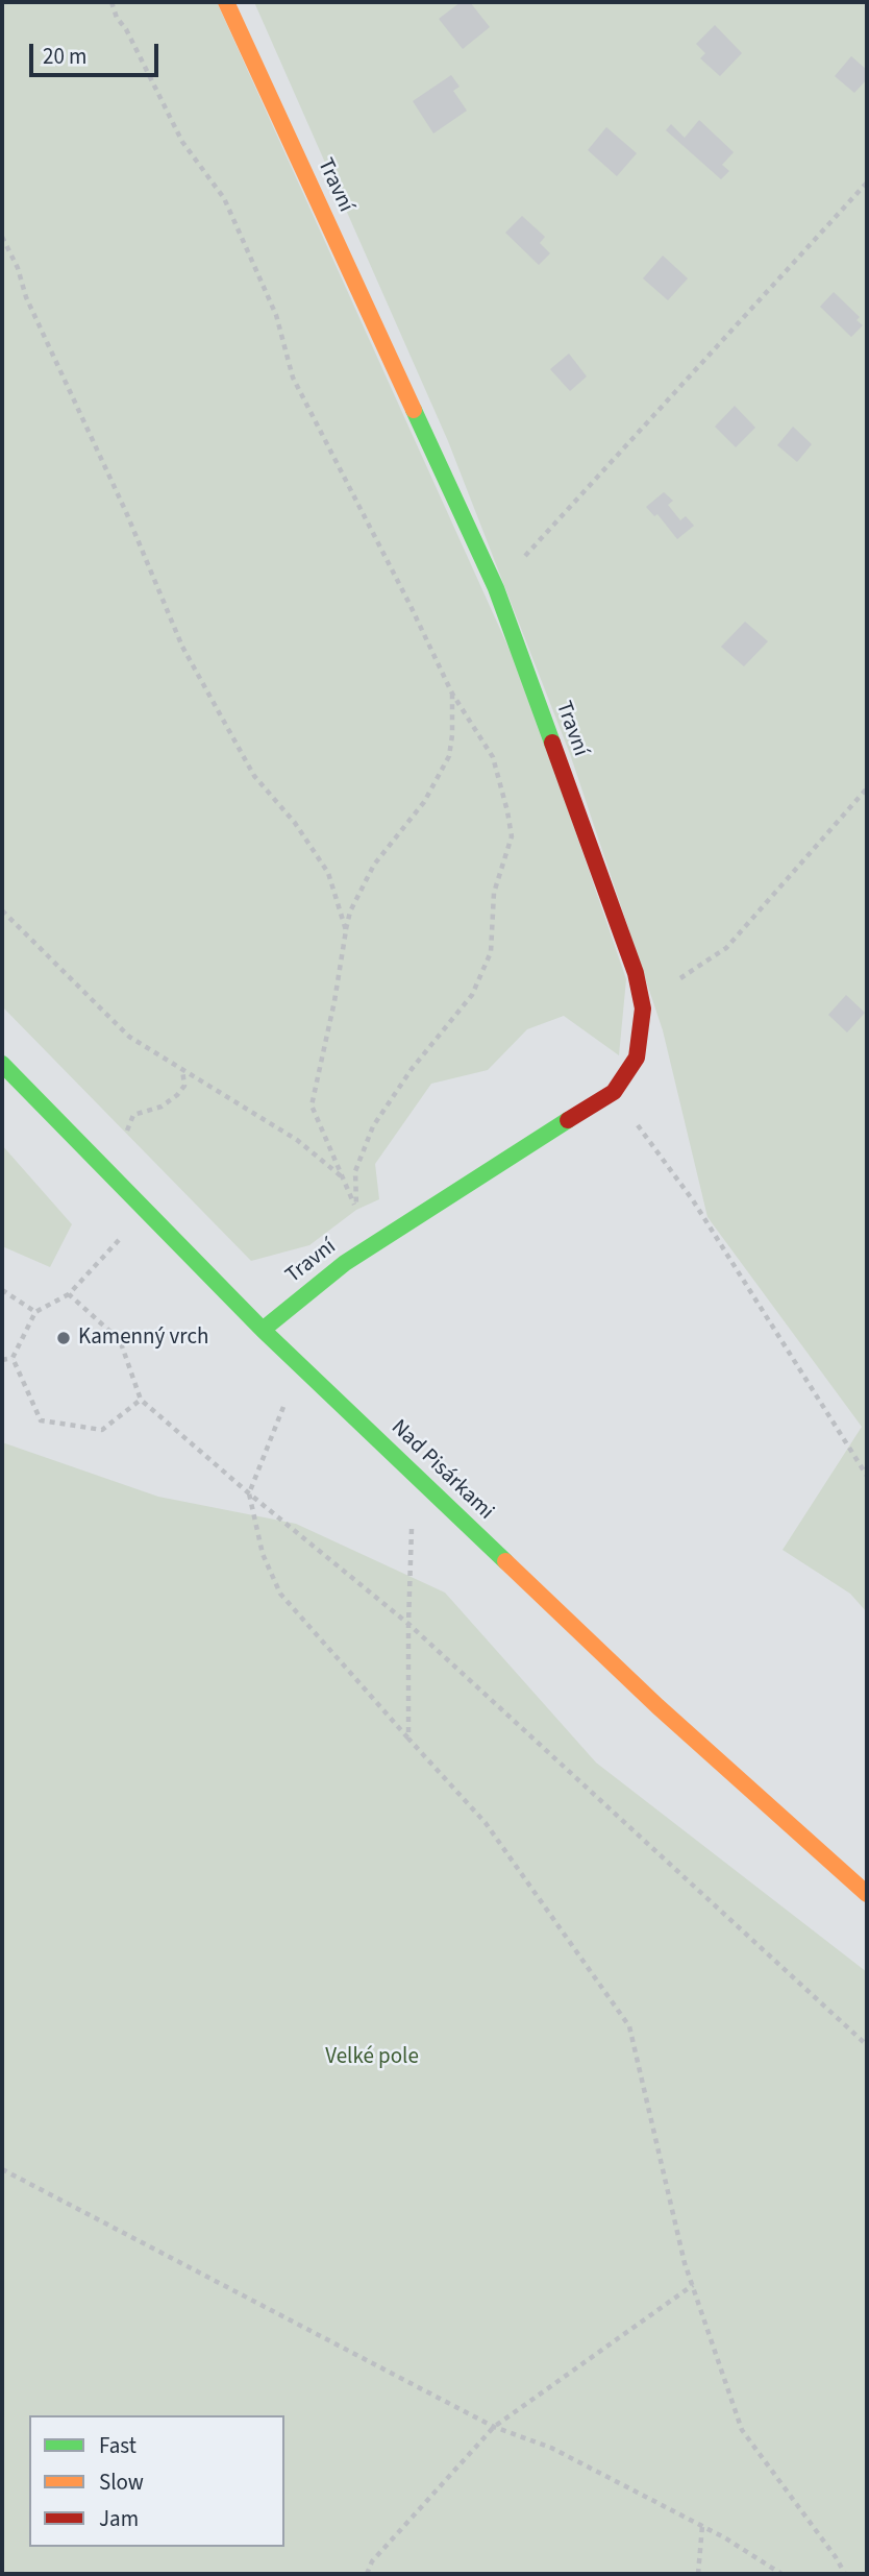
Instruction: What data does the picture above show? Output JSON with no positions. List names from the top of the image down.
{
  "streets": {
    "street": ["Travní", "Nad Pisárkami"]
  },
  "crossings": [
    ["Travní", "Nad Pisárkami"]
  ],
  "parks": ["Velké pole"],
  "places": ["Kamenný vrch"],
  "legend": ["Fast", "Slow", "Jam"],
  "scale_bar": "20 m"
}
